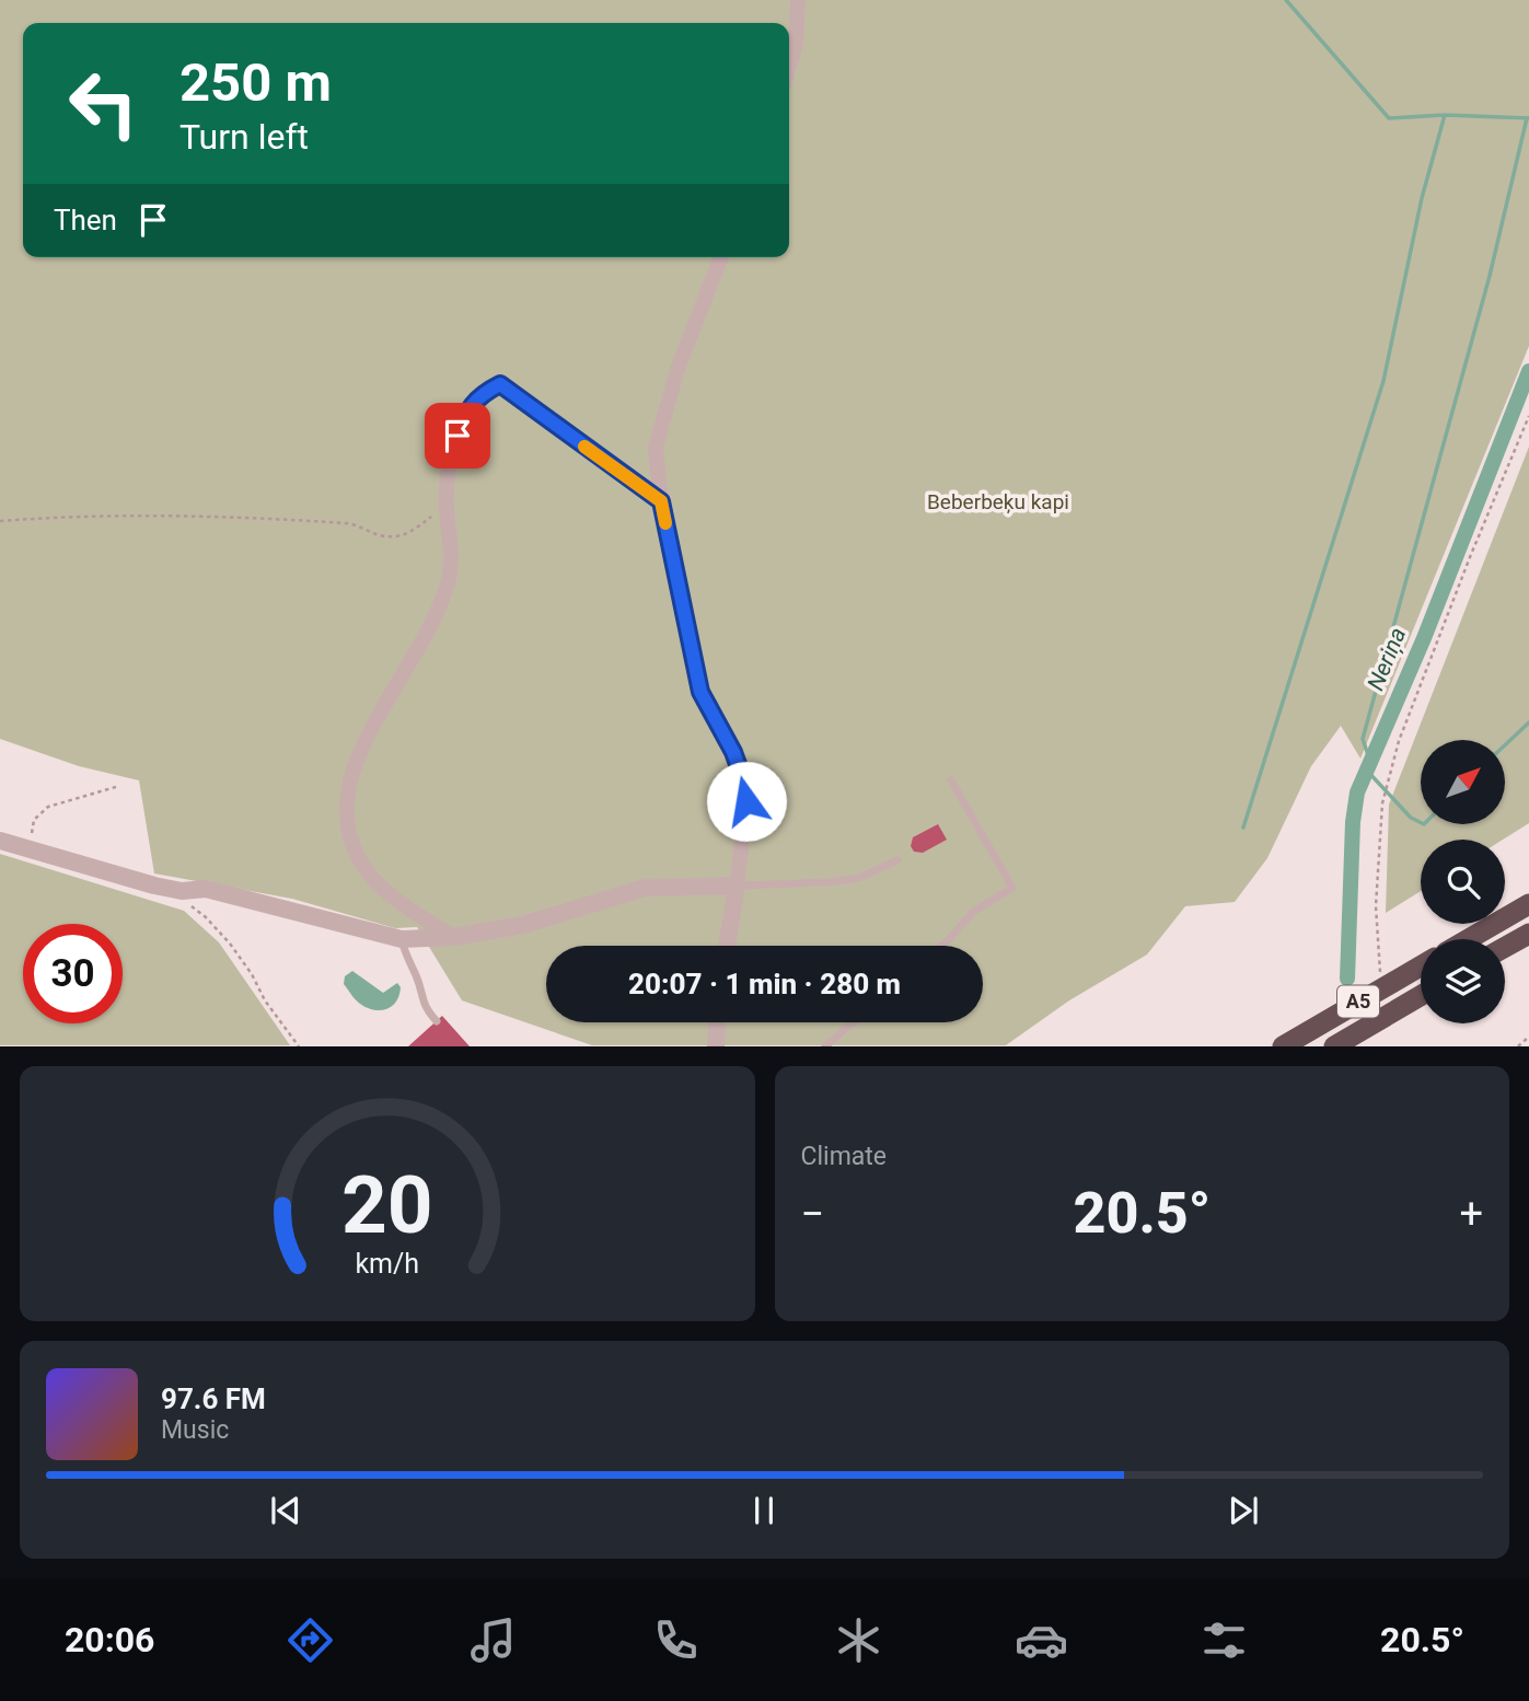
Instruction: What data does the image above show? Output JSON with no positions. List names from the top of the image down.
{
  "streets": {
    "highway": ["A5"]
  },
  "water": ["Neriņa"],
  "parks": ["Beberbeķu kapi"],
  "north": "top right",
  "page": {
    "turn": ["250 m", "Turn left"],
    "then": "Then",
    "limit": "30",
    "trip": "20:07 · 1 min · 280 m",
    "tile": "Climate",
    "heat": ["−", "20.5°", "+"],
    "song": ["97.6 FM", "Music"],
    "tabs": ["20:06", "20.5°"],
    "gauge": ["20", "km/h"]
  }
}
